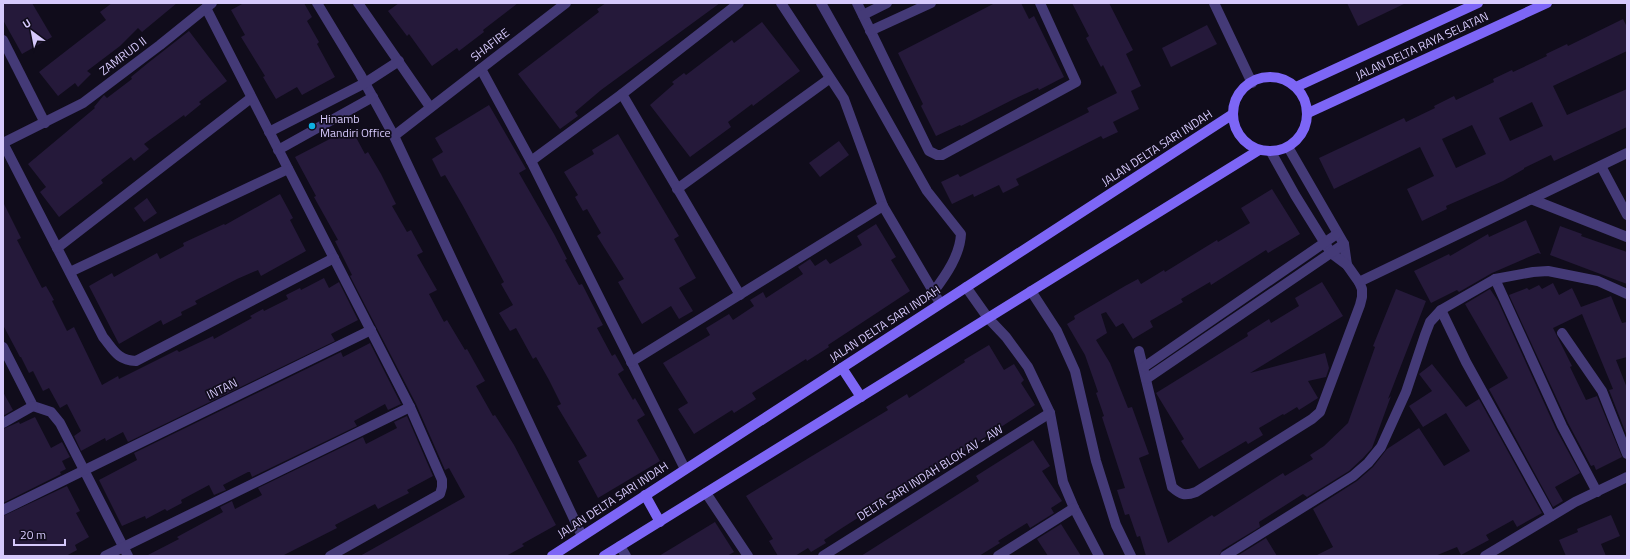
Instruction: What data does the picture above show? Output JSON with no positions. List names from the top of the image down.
{
  "streets": {
    "street": [
      "SHAFIRE",
      "JALAN DELTA RAYA SELATAN",
      "ZAMRUD II",
      "JALAN DELTA SARI INDAH",
      "INTAN",
      "DELTA SARI INDAH BLOK AV - AW"
    ]
  },
  "crossings": [
    ["JALAN DELTA RAYA SELATAN", "JALAN DELTA SARI INDAH"]
  ],
  "places": ["Hinamb Mandiri Office"],
  "scale_bar": "20 m",
  "north": "top left"
}
